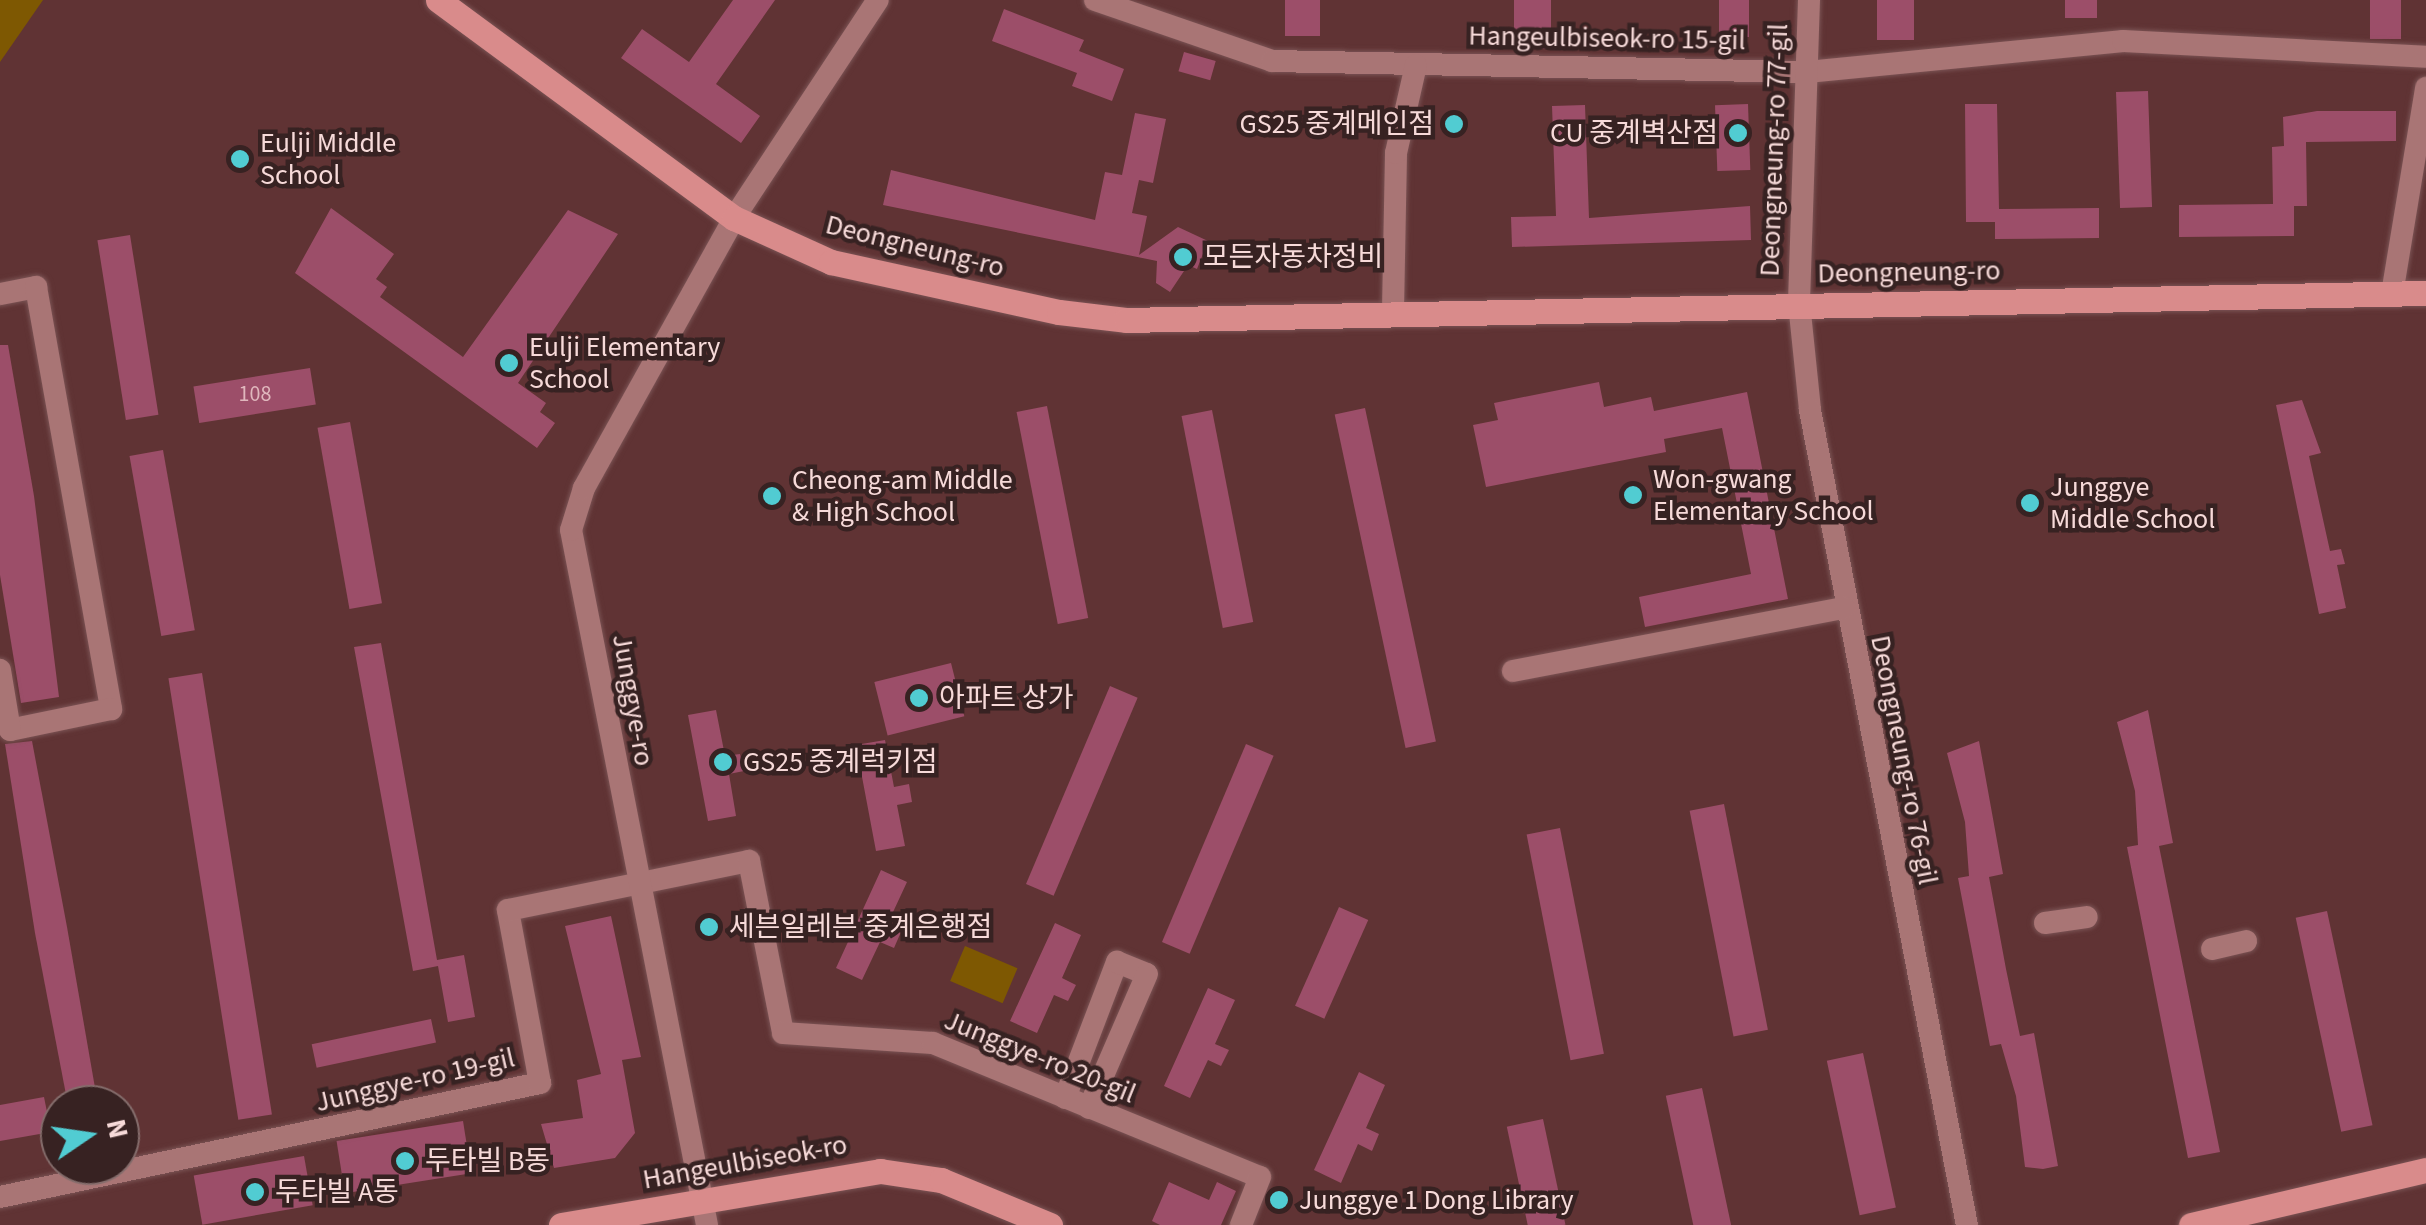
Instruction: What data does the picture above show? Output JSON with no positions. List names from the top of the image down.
{
  "streets": {
    "main road": ["Deongneung-ro", "Hangeulbiseok-ro"],
    "street": [
      "Hangeulbiseok-ro 15-gil",
      "Deongneung-ro 77-gil",
      "Junggye-ro",
      "Deongneung-ro 76-gil",
      "Junggye-ro 20-gil",
      "Junggye-ro 19-gil"
    ]
  },
  "crossings": [
    ["Hangeulbiseok-ro 15-gil", "Deongneung-ro 77-gil"],
    ["Deongneung-ro 77-gil", "Deongneung-ro"],
    ["Deongneung-ro 77-gil", "Deongneung-ro 76-gil"],
    ["Deongneung-ro", "Junggye-ro"],
    ["Deongneung-ro", "Deongneung-ro 76-gil"],
    ["Junggye-ro", "Junggye-ro 20-gil"],
    ["Junggye-ro", "Junggye-ro 19-gil"],
    ["Junggye-ro", "Hangeulbiseok-ro"],
    ["Junggye-ro 20-gil", "Junggye-ro 19-gil"]
  ],
  "places": [
    "GS25 중계메인점",
    "CU 중계벽산점",
    "Eulji Middle School",
    "모든자동차정비",
    "Eulji Elementary School",
    "Won-gwang Elementary School",
    "Cheong-am Middle & High School",
    "Junggye Middle School",
    "아파트 상가",
    "GS25 중계럭키점",
    "세븐일레븐 중계은행점",
    "두타빌 B동",
    "두타빌 A동",
    "Junggye 1 Dong Library"
  ],
  "house_numbers": ["108"],
  "north": "right"
}
